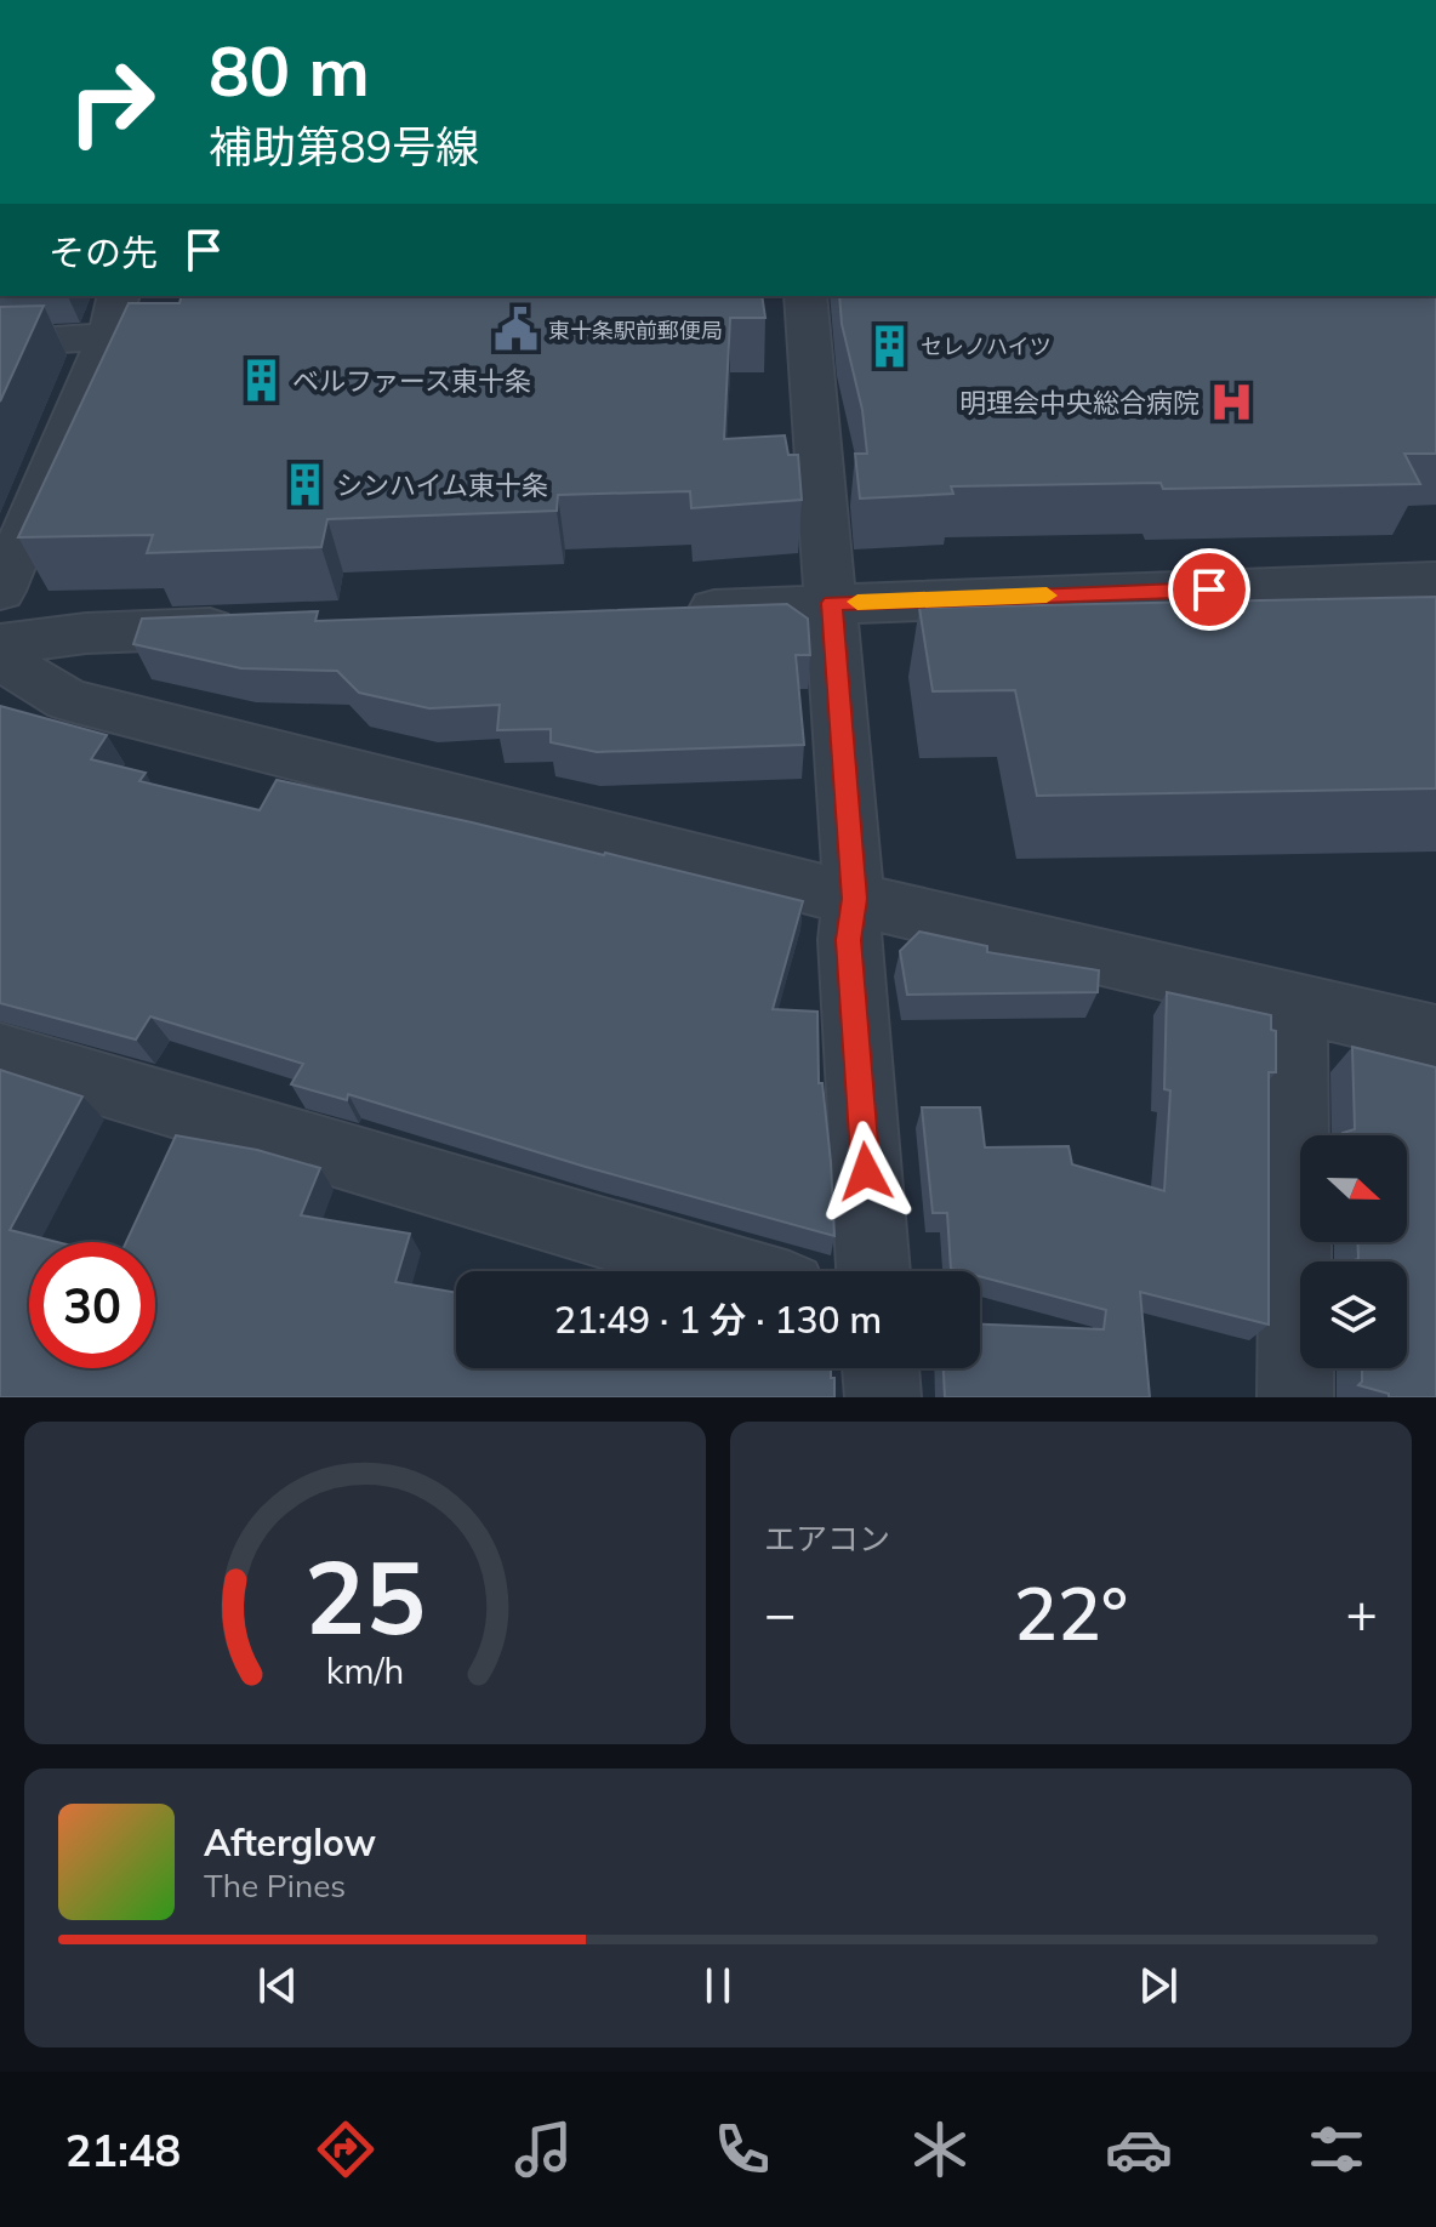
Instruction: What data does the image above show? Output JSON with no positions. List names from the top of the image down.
{
  "places": {
    "public building": ["東十条駅前郵便局"],
    "building": ["セレノハイツ", "ベルファース東十条", "シンハイム東十条"],
    "hospital": ["明理会中央総合病院"]
  },
  "north": "right",
  "page": {
    "turn": ["80 m", "補助第89号線"],
    "then": "その先",
    "limit": "30",
    "trip": "21:49 · 1 分 · 130 m",
    "tile": "エアコン",
    "heat": ["−", "22°", "+"],
    "song": ["Afterglow", "The Pines"],
    "tabs": "21:48",
    "gauge": ["25", "km/h"]
  }
}
